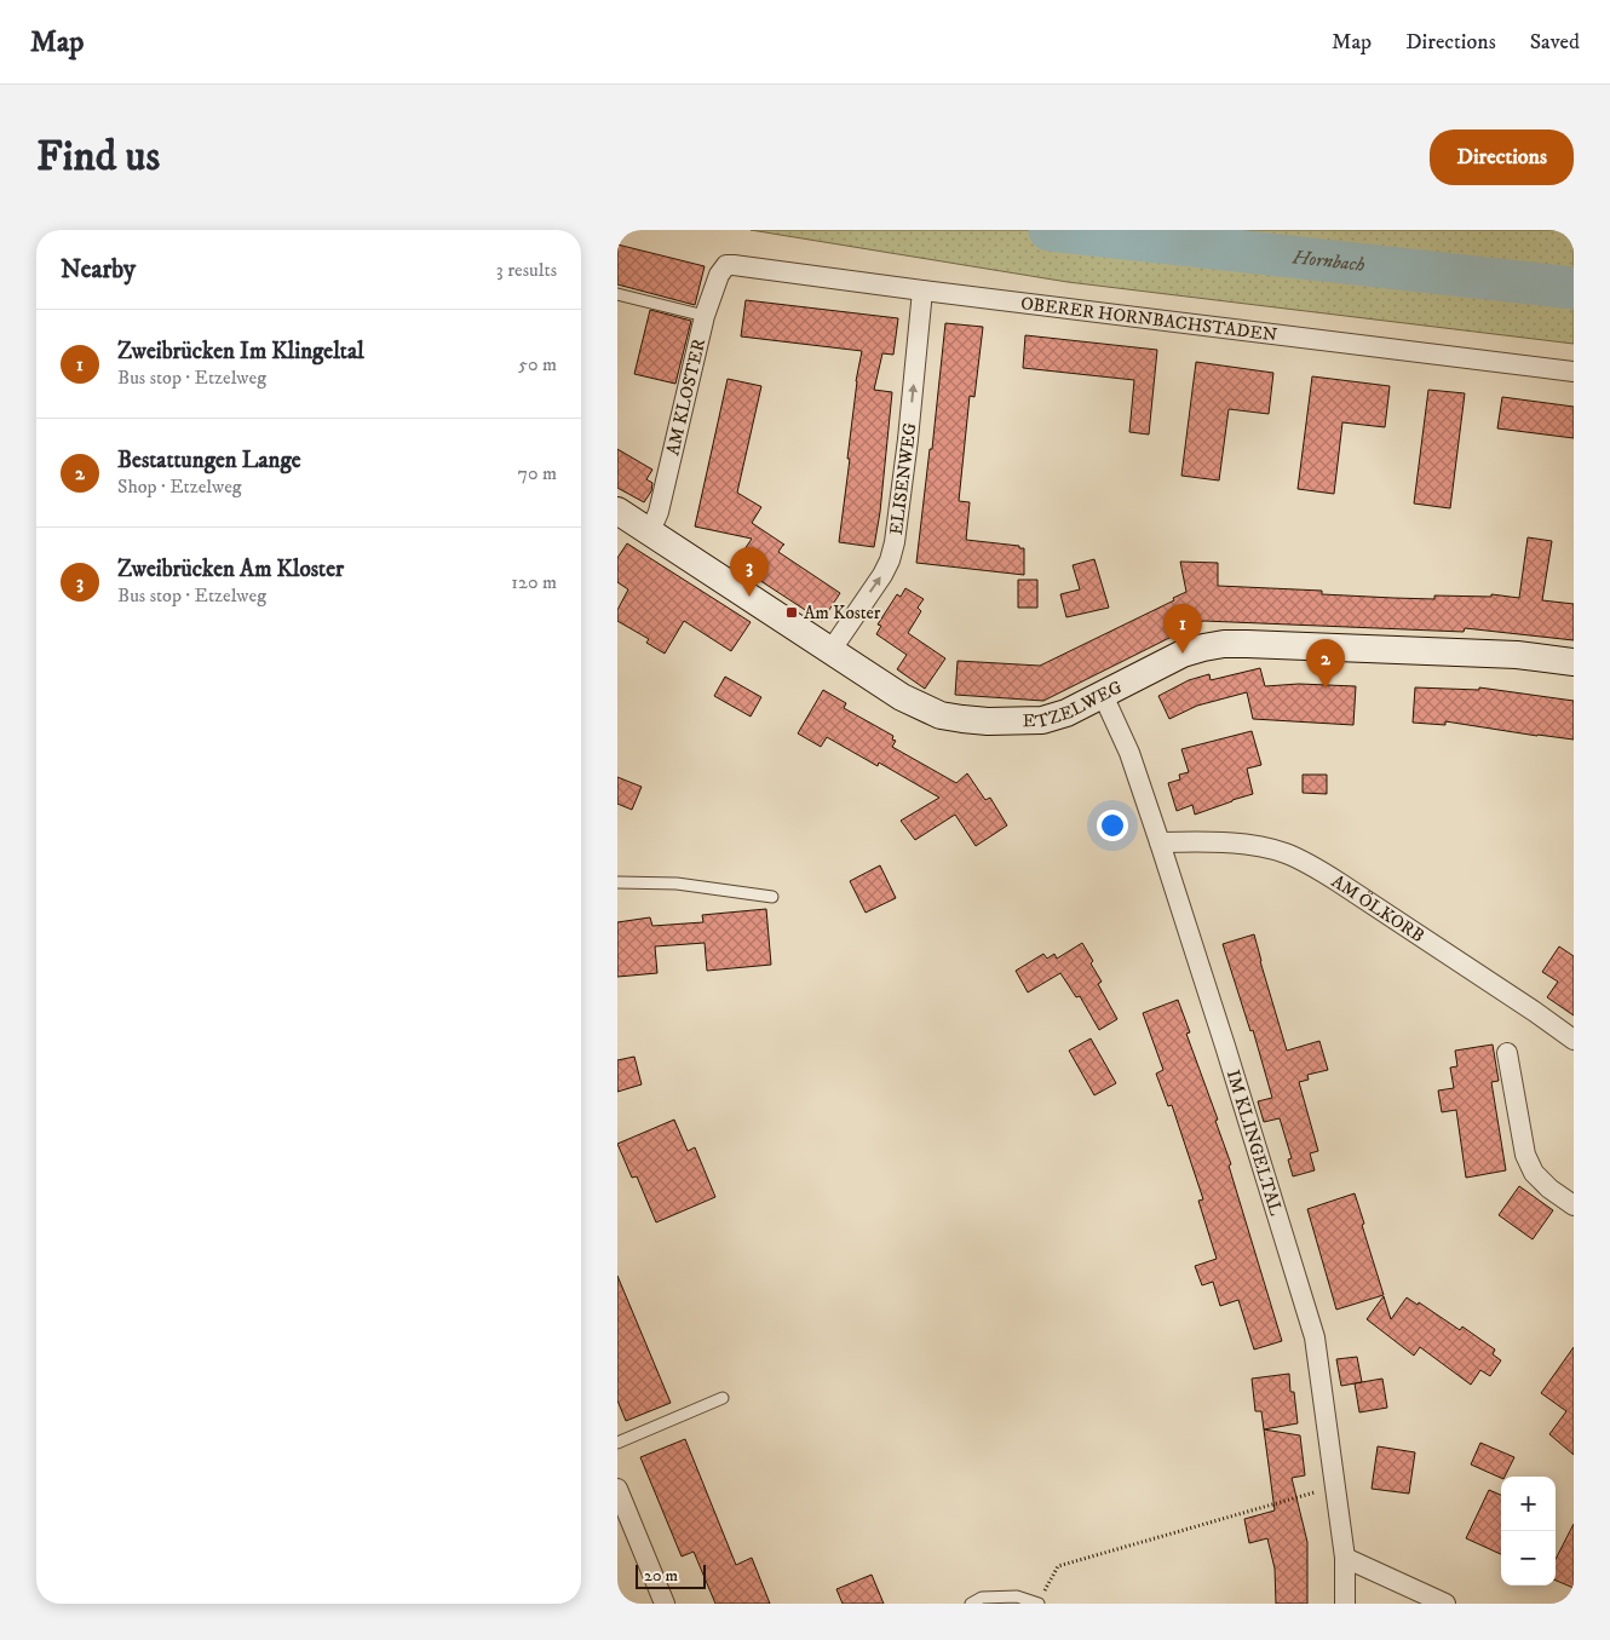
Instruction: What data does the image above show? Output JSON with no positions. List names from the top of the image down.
{
  "streets": {
    "street": [
      "OBERER HORNBACHSTADEN",
      "AM KLOSTER",
      "ELISENWEG",
      "ETZELWEG",
      "AM ÖLKORB",
      "IM KLINGELTAL"
    ]
  },
  "crossings": [
    ["OBERER HORNBACHSTADEN", "AM KLOSTER"],
    ["OBERER HORNBACHSTADEN", "ELISENWEG"],
    ["AM KLOSTER", "ETZELWEG"],
    ["ELISENWEG", "ETZELWEG"],
    ["ETZELWEG", "IM KLINGELTAL"],
    ["AM ÖLKORB", "IM KLINGELTAL"]
  ],
  "one_way": ["ELISENWEG"],
  "water": ["Hornbach"],
  "places": {
    "transit": ["Am Koster"]
  },
  "scale_bar": "20 m",
  "page": {
    "header": "Map",
    "nav": ["Map", "Directions", "Saved"],
    "buttons": "Directions",
    "title": "Find us",
    "heading": ["Nearby", "3 results"],
    "list": [
      {
        "mark": "1",
        "name": "Zweibrücken Im Klingeltal",
        "note": "Bus stop · Etzelweg",
        "value": "50 m"
      },
      {
        "mark": "2",
        "name": "Bestattungen Lange",
        "note": "Shop · Etzelweg",
        "value": "70 m"
      },
      {
        "mark": "3",
        "name": "Zweibrücken Am Kloster",
        "note": "Bus stop · Etzelweg",
        "value": "120 m"
      }
    ],
    "pins": ["3", "1", "2"],
    "map_buttons": ["+", "−"],
    "scale": "20 m"
  }
}
